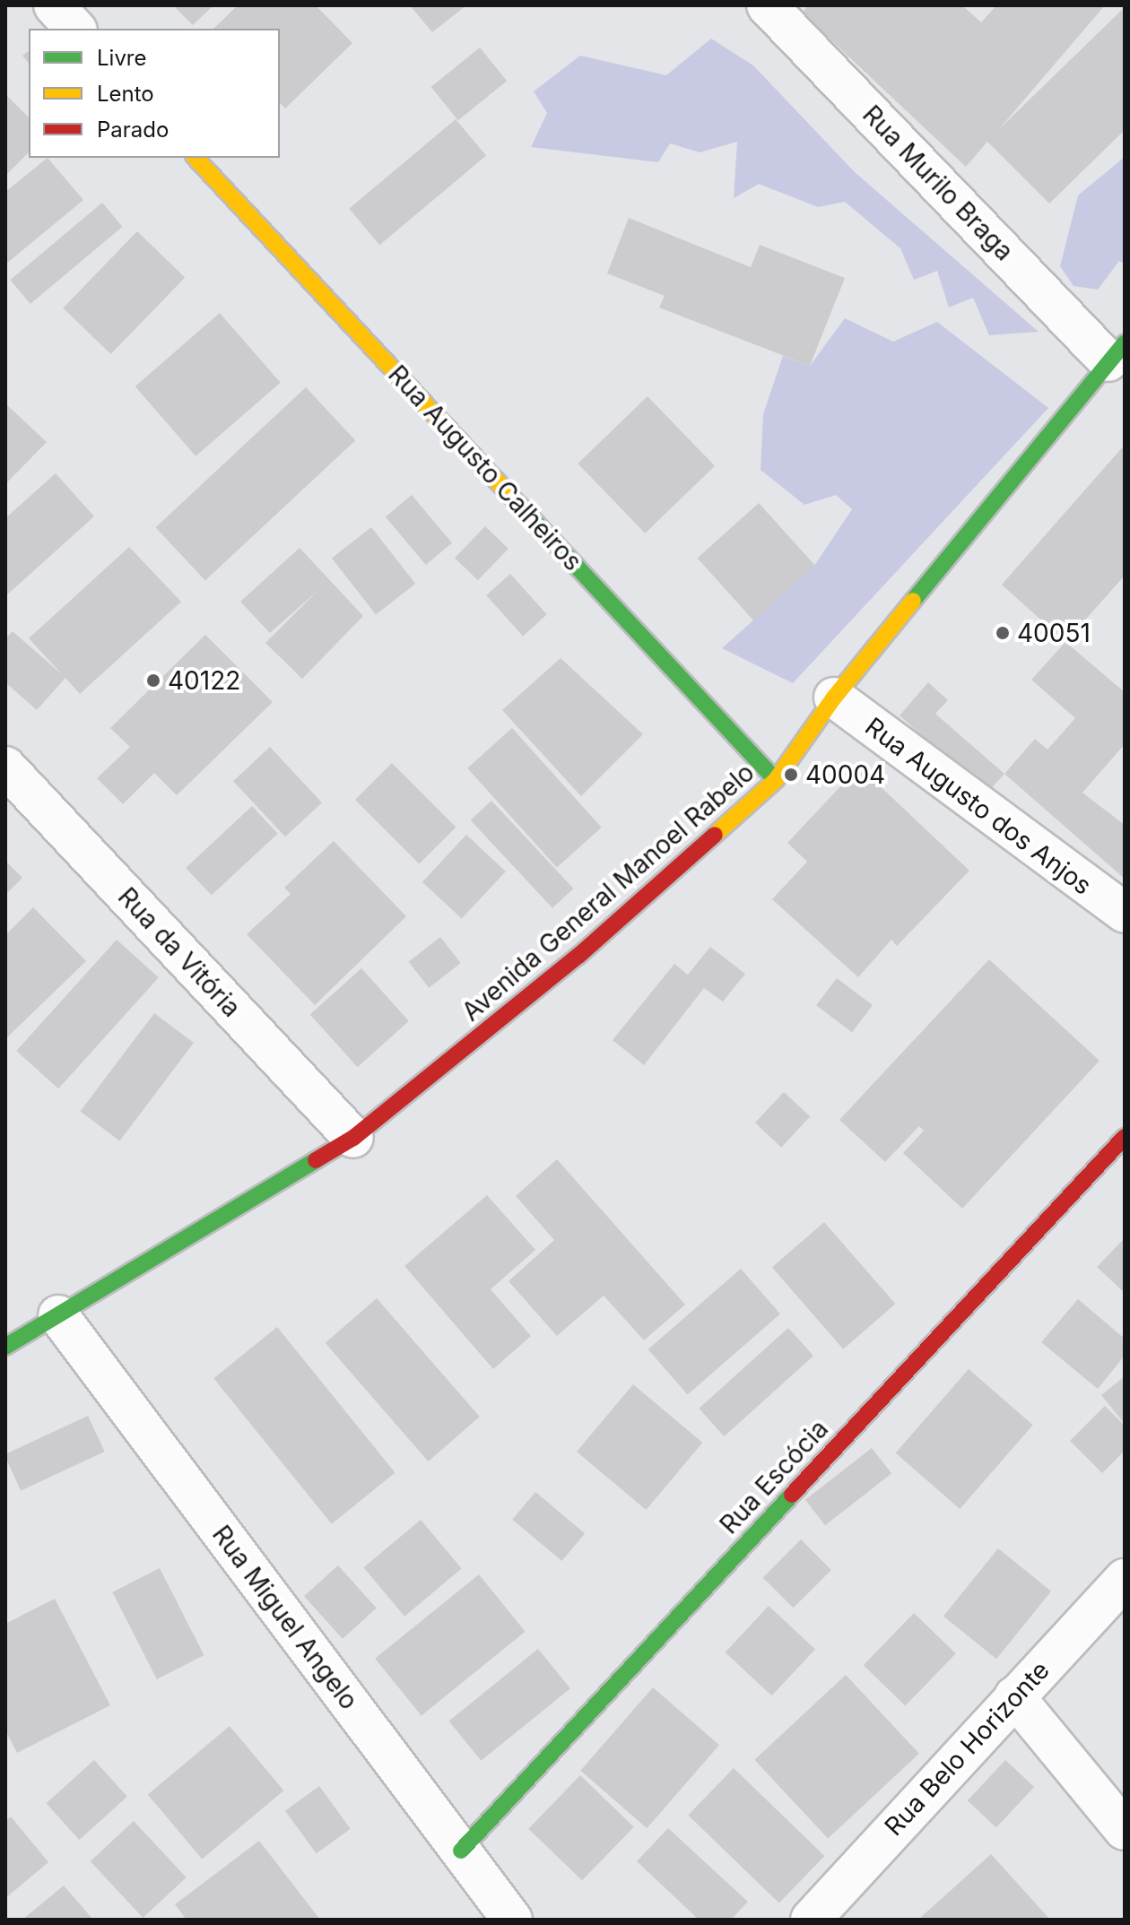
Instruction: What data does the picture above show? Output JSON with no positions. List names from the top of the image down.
{
  "streets": {
    "street": [
      "Rua Murilo Braga",
      "Rua Augusto Calheiros",
      "Rua Augusto dos Anjos",
      "Avenida General Manoel Rabelo",
      "Rua da Vitória",
      "Rua Escócia",
      "Rua Miguel Angelo",
      "Rua Belo Horizonte"
    ]
  },
  "crossings": [
    ["Rua Murilo Braga", "Avenida General Manoel Rabelo"],
    ["Rua Augusto Calheiros", "Avenida General Manoel Rabelo"],
    ["Rua Augusto dos Anjos", "Avenida General Manoel Rabelo"],
    ["Avenida General Manoel Rabelo", "Rua da Vitória"],
    ["Avenida General Manoel Rabelo", "Rua Miguel Angelo"],
    ["Rua Escócia", "Rua Miguel Angelo"]
  ],
  "places": ["40051", "40122", "40004"],
  "legend": ["Livre", "Lento", "Parado"]
}
